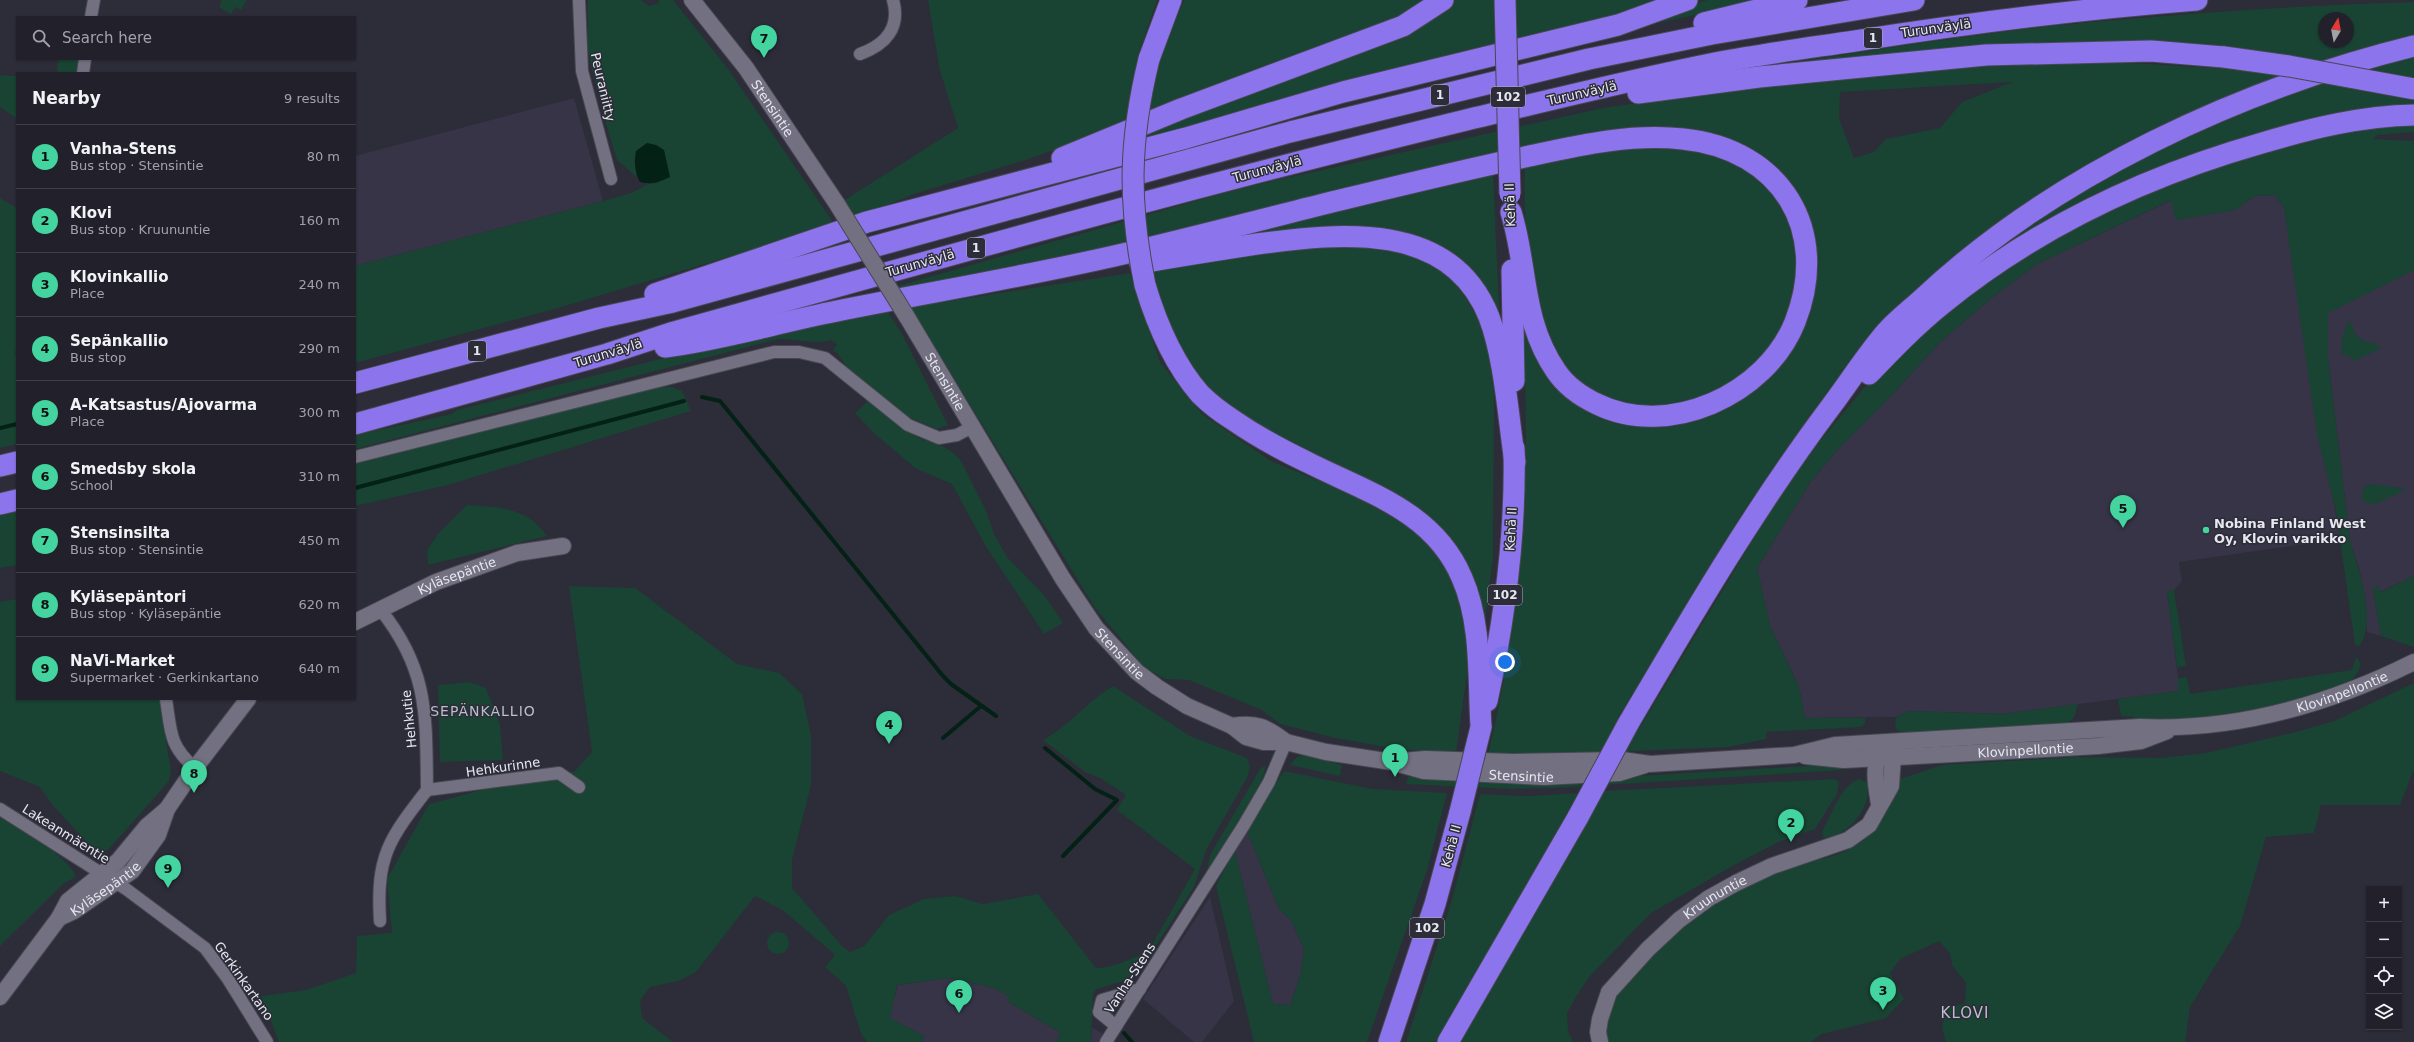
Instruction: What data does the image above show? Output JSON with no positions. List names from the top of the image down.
{
  "streets": {
    "highway": [
      "Turunväylä",
      "1",
      "102",
      "Kehä II"
    ],
    "main road": [
      "Stensintie",
      "Kyläsepäntie",
      "Klovinpellontie",
      "Kruununtie"
    ],
    "street": [
      "Peuraniitty",
      "Hehkutie",
      "Hehkurinne",
      "Lakeanmäentie",
      "Vanha-Stens",
      "Gerkinkartano"
    ]
  },
  "crossings": [
    ["Stensintie", "Klovinpellontie"],
    ["Stensintie", "Vanha-Stens"],
    ["Kyläsepäntie", "Hehkutie"],
    ["Kyläsepäntie", "Lakeanmäentie"],
    ["Kyläsepäntie", "Gerkinkartano"],
    ["Klovinpellontie", "Kruununtie"],
    ["Hehkutie", "Hehkurinne"],
    ["Lakeanmäentie", "Gerkinkartano"]
  ],
  "districts": ["SEPÄNKALLIO", "KLOVI"],
  "places": ["Nobina Finland West Oy, Klovin varikko"],
  "north": "top",
  "page": {
    "search": "Search here",
    "pins": [
      "7",
      "5",
      "4",
      "1",
      "8",
      "2",
      "9",
      "3",
      "6"
    ],
    "heading": ["Nearby", "9 results"],
    "list": [
      {
        "mark": "1",
        "name": "Vanha-Stens",
        "note": "Bus stop · Stensintie",
        "value": "80 m"
      },
      {
        "mark": "2",
        "name": "Klovi",
        "note": "Bus stop · Kruununtie",
        "value": "160 m"
      },
      {
        "mark": "3",
        "name": "Klovinkallio",
        "note": "Place",
        "value": "240 m"
      },
      {
        "mark": "4",
        "name": "Sepänkallio",
        "note": "Bus stop",
        "value": "290 m"
      },
      {
        "mark": "5",
        "name": "A-Katsastus/Ajovarma",
        "note": "Place",
        "value": "300 m"
      },
      {
        "mark": "6",
        "name": "Smedsby skola",
        "note": "School",
        "value": "310 m"
      },
      {
        "mark": "7",
        "name": "Stensinsilta",
        "note": "Bus stop · Stensintie",
        "value": "450 m"
      },
      {
        "mark": "8",
        "name": "Kyläsepäntori",
        "note": "Bus stop · Kyläsepäntie",
        "value": "620 m"
      },
      {
        "mark": "9",
        "name": "NaVi-Market",
        "note": "Supermarket · Gerkinkartano",
        "value": "640 m"
      }
    ],
    "map_buttons": ["+", "−"]
  }
}
